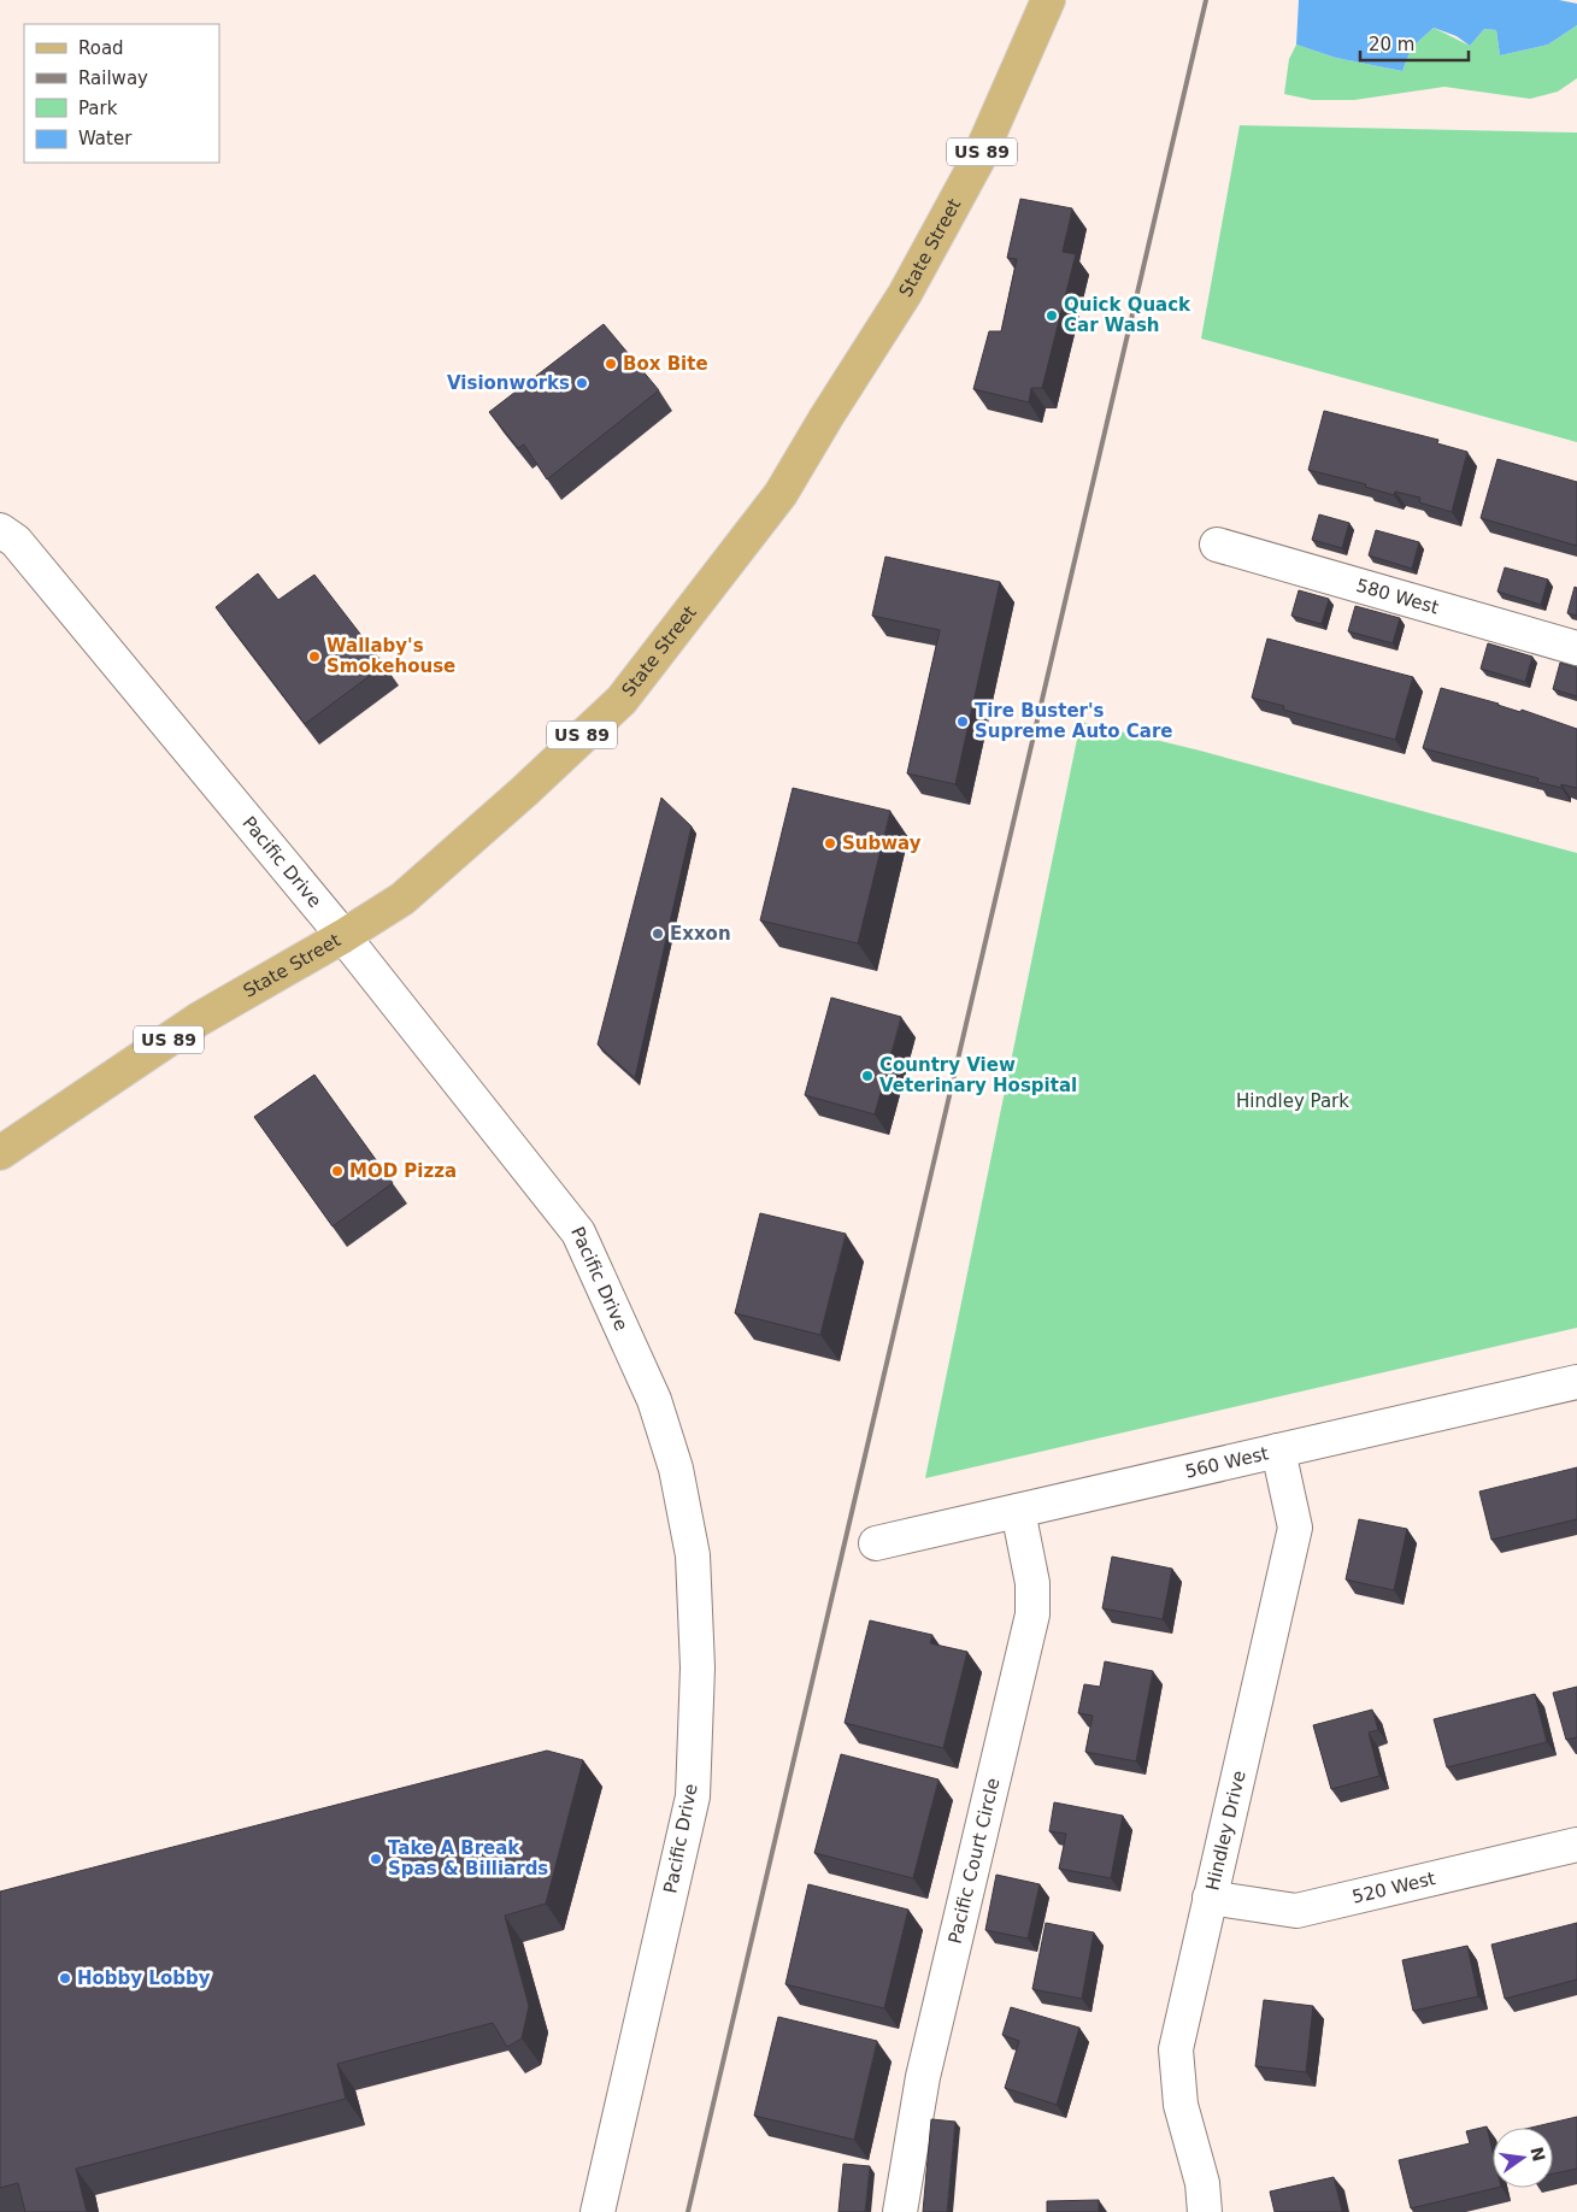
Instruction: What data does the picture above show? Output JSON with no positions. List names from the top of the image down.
{
  "streets": {
    "main road": ["US 89", "State Street"],
    "street": [
      "580 West",
      "Pacific Drive",
      "560 West",
      "Hindley Drive",
      "Pacific Court Circle",
      "520 West"
    ]
  },
  "crossings": [
    ["State Street", "Pacific Drive"],
    ["560 West", "Hindley Drive"],
    ["560 West", "Pacific Court Circle"],
    ["Hindley Drive", "520 West"]
  ],
  "parks": ["Hindley Park"],
  "places": [
    "Quick Quack Car Wash",
    "Box Bite",
    "Visionworks",
    "Wallaby's Smokehouse",
    "Tire Buster's Supreme Auto Care",
    "Subway",
    "Exxon",
    "Country View Veterinary Hospital",
    "MOD Pizza",
    "Take A Break Spas & Billiards",
    "Hobby Lobby"
  ],
  "legend": [
    "Road",
    "Railway",
    "Park",
    "Water"
  ],
  "scale_bar": "20 m",
  "north": "right"
}
